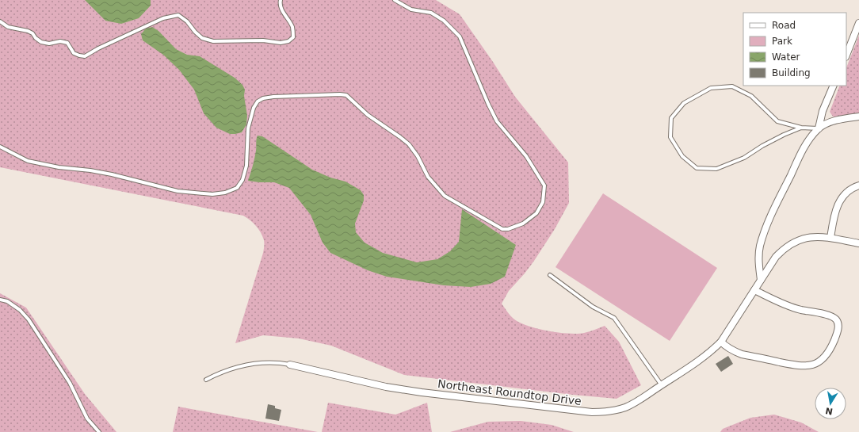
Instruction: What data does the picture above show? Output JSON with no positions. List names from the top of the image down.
{
  "streets": {
    "street": ["Northeast Roundtop Drive"]
  },
  "legend": [
    "Road",
    "Park",
    "Water",
    "Building"
  ],
  "north": "bottom"
}
